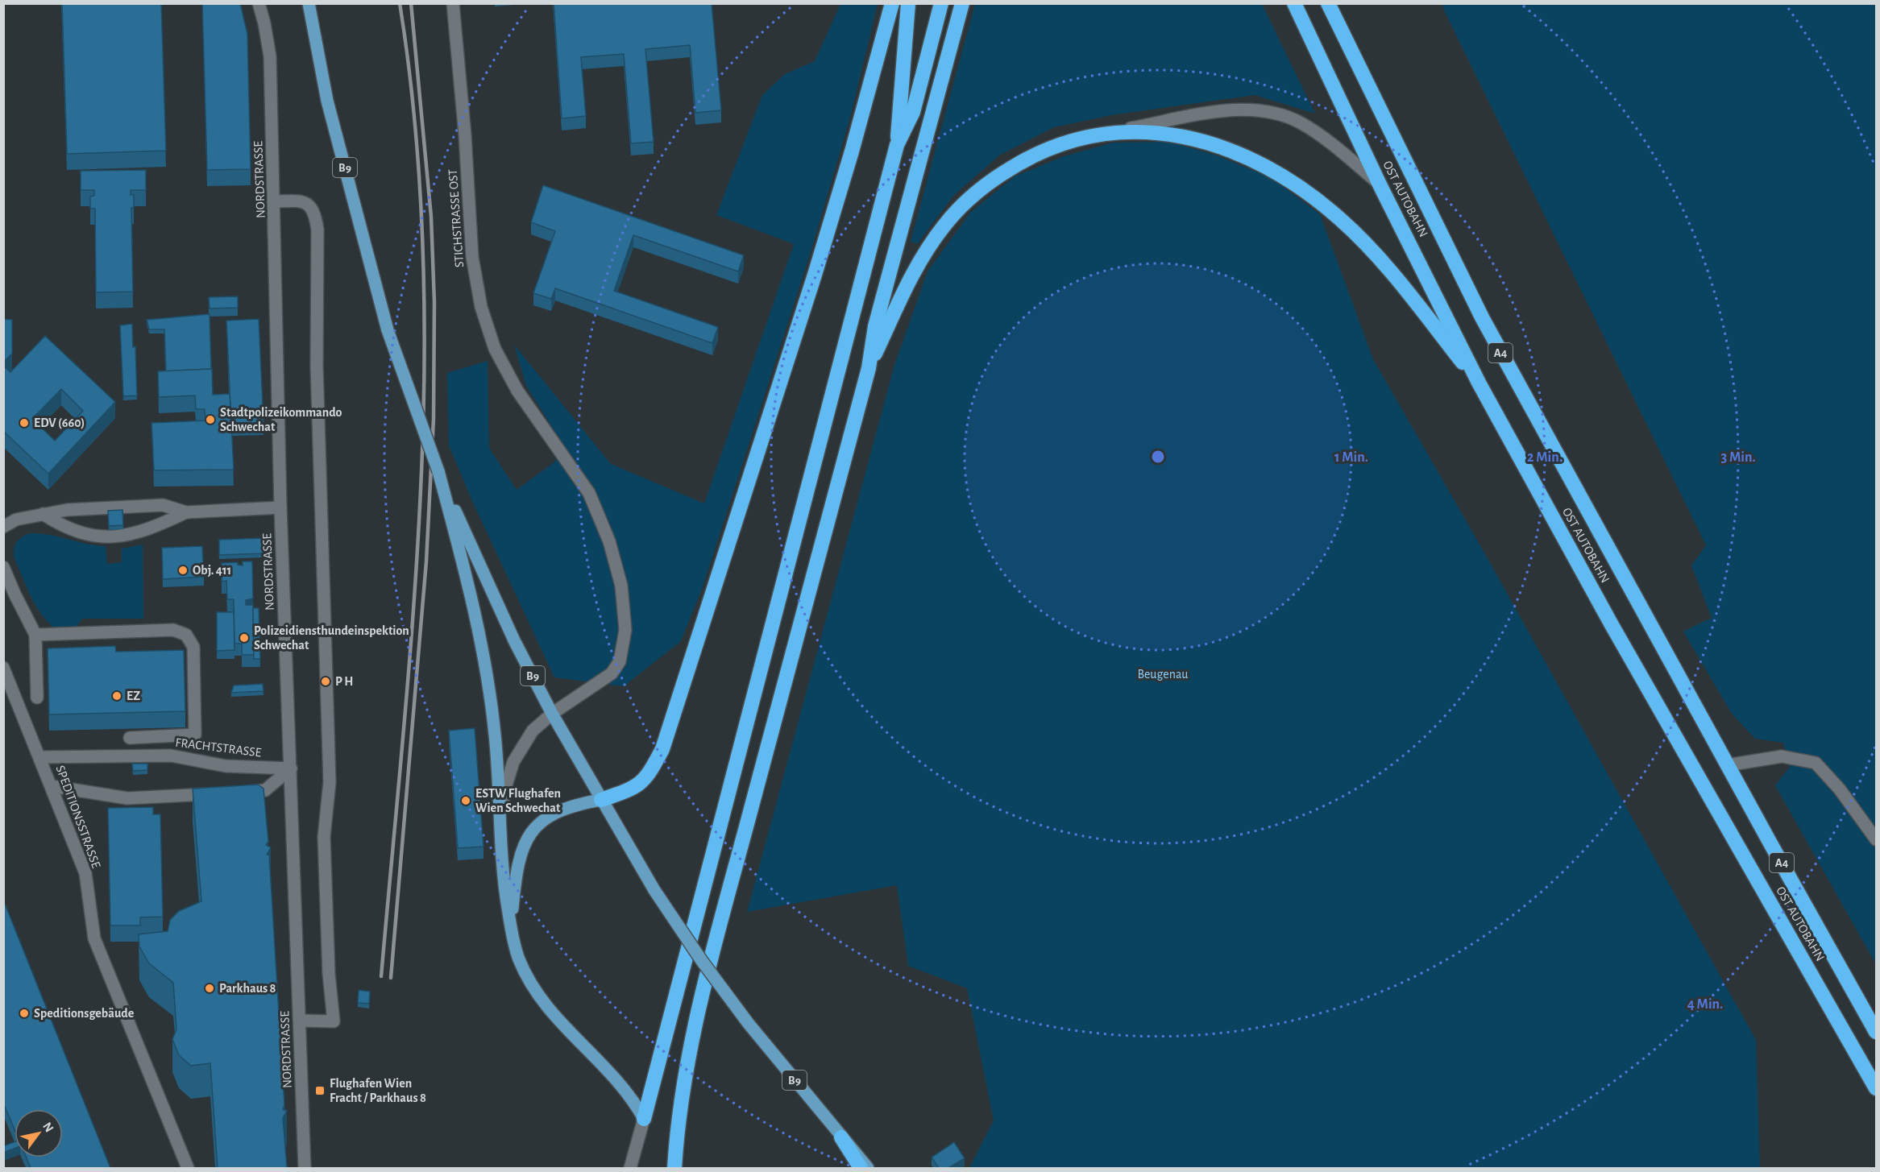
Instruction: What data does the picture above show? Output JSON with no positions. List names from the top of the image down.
{
  "streets": {
    "highway": ["OST AUTOBAHN", "A4"],
    "main road": ["B9"],
    "street": [
      "NORDSTRASSE",
      "STICHSTRASSE OST",
      "FRACHTSTRASSE",
      "SPEDITIONSSTRASSE"
    ]
  },
  "crossings": [
    ["B9", "STICHSTRASSE OST"],
    ["NORDSTRASSE", "FRACHTSTRASSE"],
    ["FRACHTSTRASSE", "SPEDITIONSSTRASSE"]
  ],
  "parks": ["Beugenau"],
  "places": {
    "other": [
      "Stadtpolizeikommando Schwechat",
      "EDV (660)",
      "Obj. 411",
      "Polizeidiensthundeinspektion Schwechat",
      "P H",
      "EZ",
      "ESTW Flughafen Wien Schwechat",
      "Parkhaus 8",
      "Speditionsgebäude"
    ],
    "transit": ["Flughafen Wien Fracht / Parkhaus 8"]
  },
  "north": "top right",
  "rings": [
    "1 Min.",
    "2 Min.",
    "3 Min.",
    "4 Min."
  ]
}
